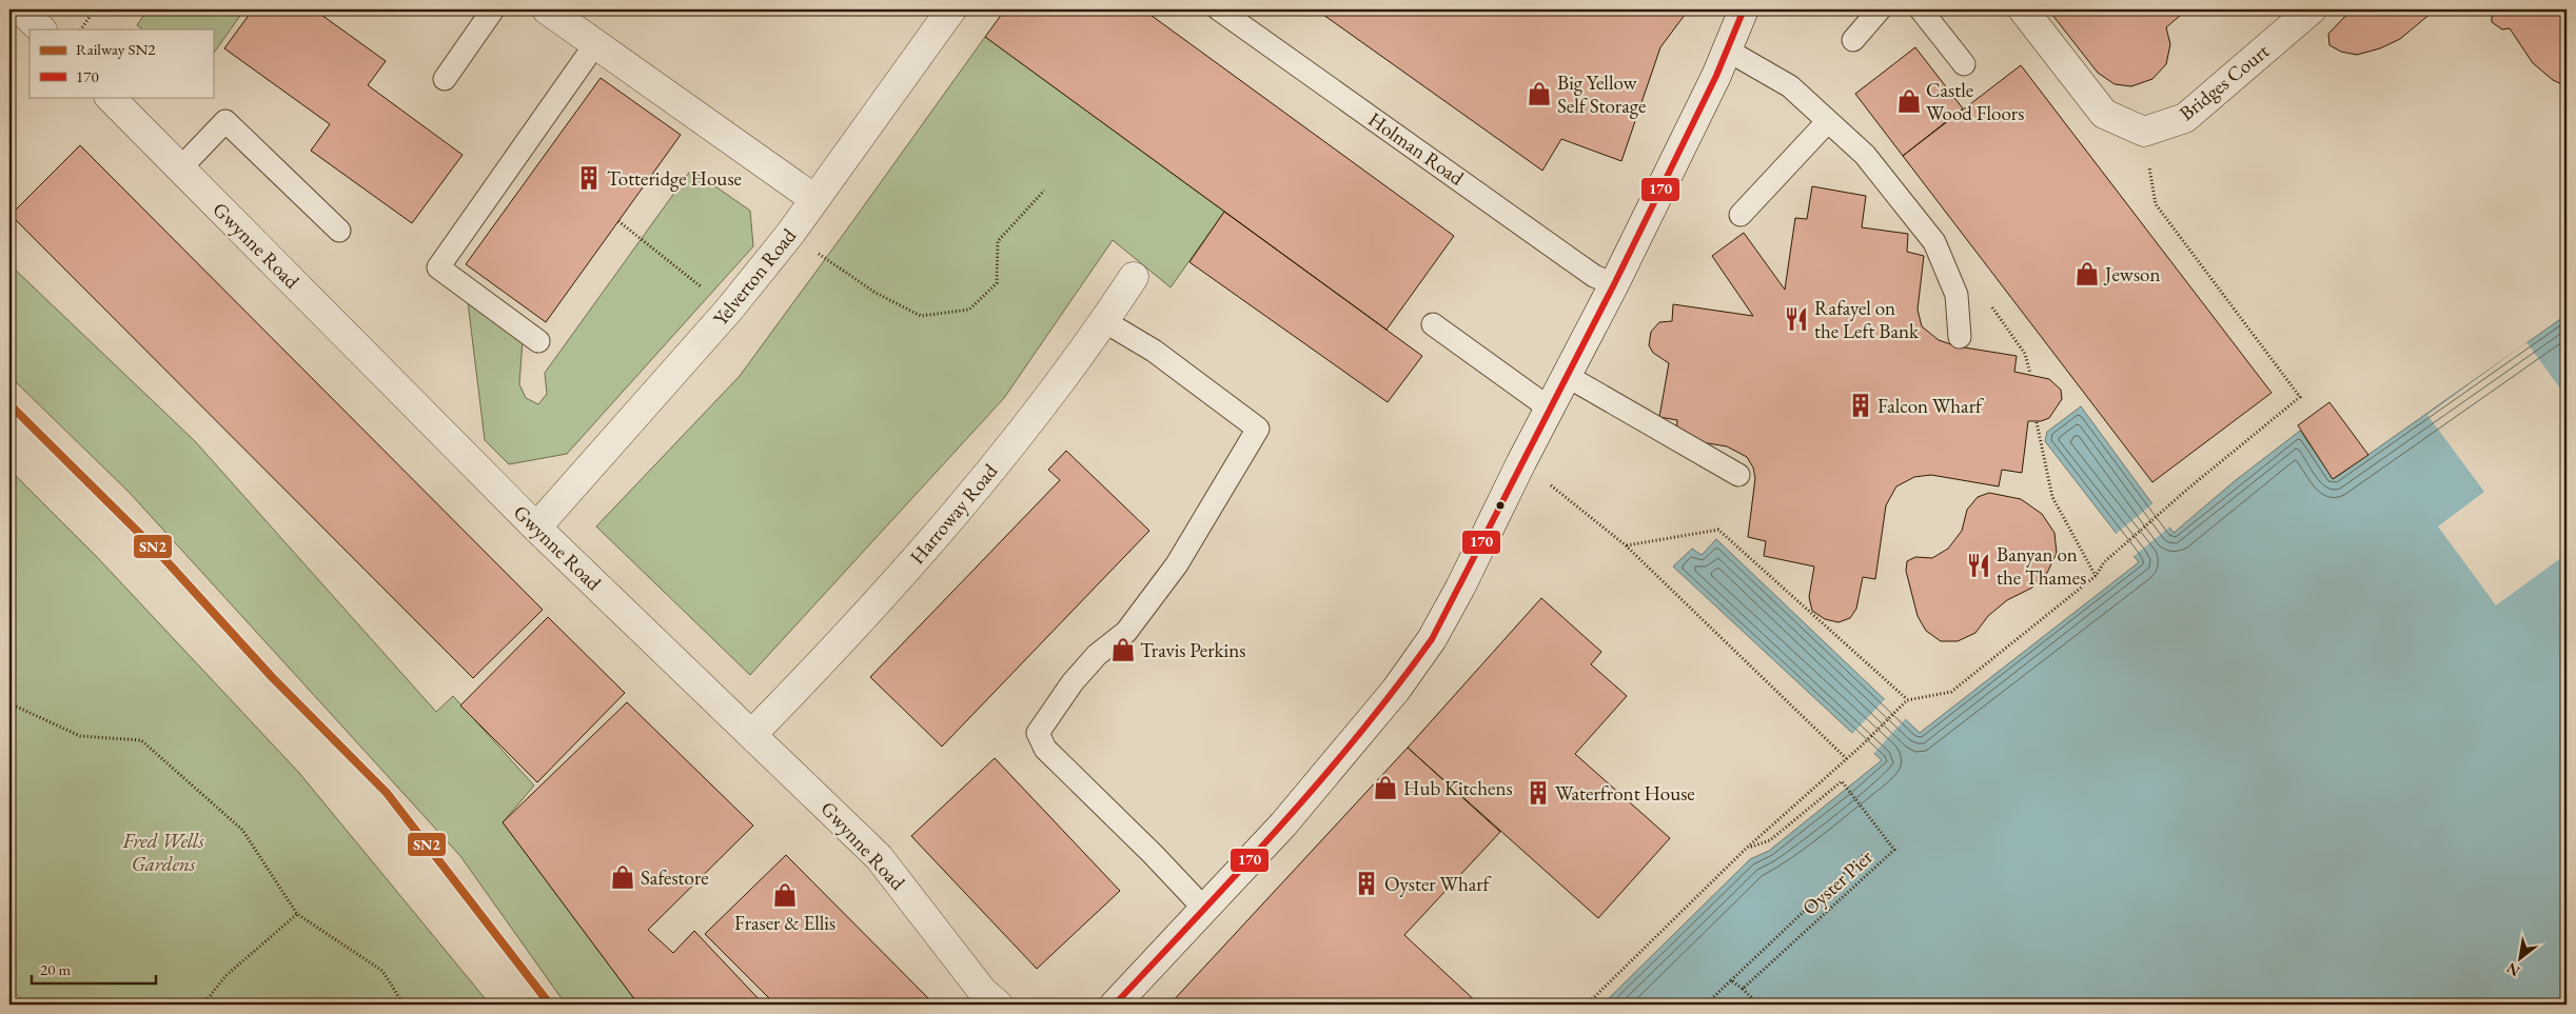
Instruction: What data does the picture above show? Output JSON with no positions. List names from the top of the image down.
{
  "streets": {
    "street": [
      "Bridges Court",
      "Gwynne Road",
      "Yelverton Road",
      "Harroway Road"
    ],
    "lane": ["Holman Road"],
    "path": ["Oyster Pier"]
  },
  "crossings": [
    ["Gwynne Road", "Yelverton Road"],
    ["Gwynne Road", "Harroway Road"]
  ],
  "parks": ["Fred Wells Gardens"],
  "places": {
    "shop": [
      "Big Yellow Self Storage",
      "Castle Wood Floors",
      "Jewson",
      "Travis Perkins",
      "Hub Kitchens",
      "Safestore",
      "Fraser & Ellis"
    ],
    "building": [
      "Totteridge House",
      "Falcon Wharf",
      "Waterfront House",
      "Oyster Wharf"
    ],
    "restaurant": ["Rafayel on the Left Bank", "Banyan on the Thames"]
  },
  "lines": ["transit line 170", "rail line SN2"],
  "legend": ["Railway SN2", "170"],
  "scale_bar": "20 m",
  "north": "bottom left"
}
